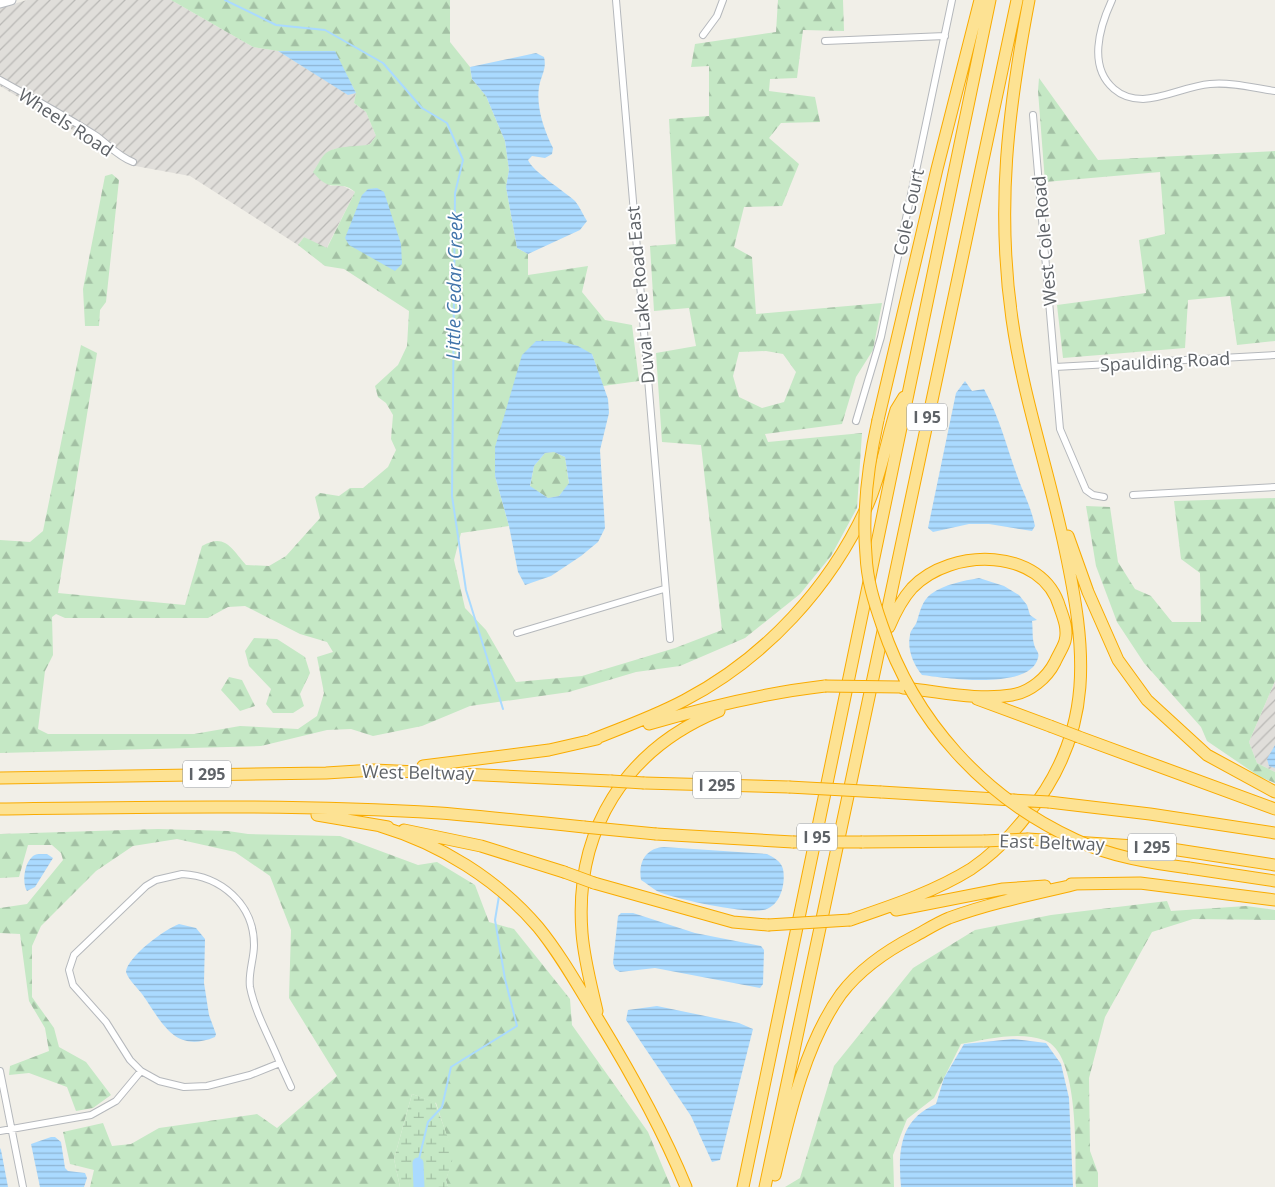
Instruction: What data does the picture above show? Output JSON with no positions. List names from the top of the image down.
{
  "streets": {
    "highway": [
      "I 95",
      "West Beltway",
      "I 295",
      "East Beltway"
    ],
    "street": [
      "Wheels Road",
      "Cole Court",
      "West Cole Road",
      "Duval Lake Road East",
      "Spaulding Road"
    ]
  },
  "crossings": [
    ["West Cole Road", "Spaulding Road"],
    ["West Beltway", "East Beltway"],
    ["I 295", "East Beltway"]
  ],
  "water": ["Little Cedar Creek"]
}
